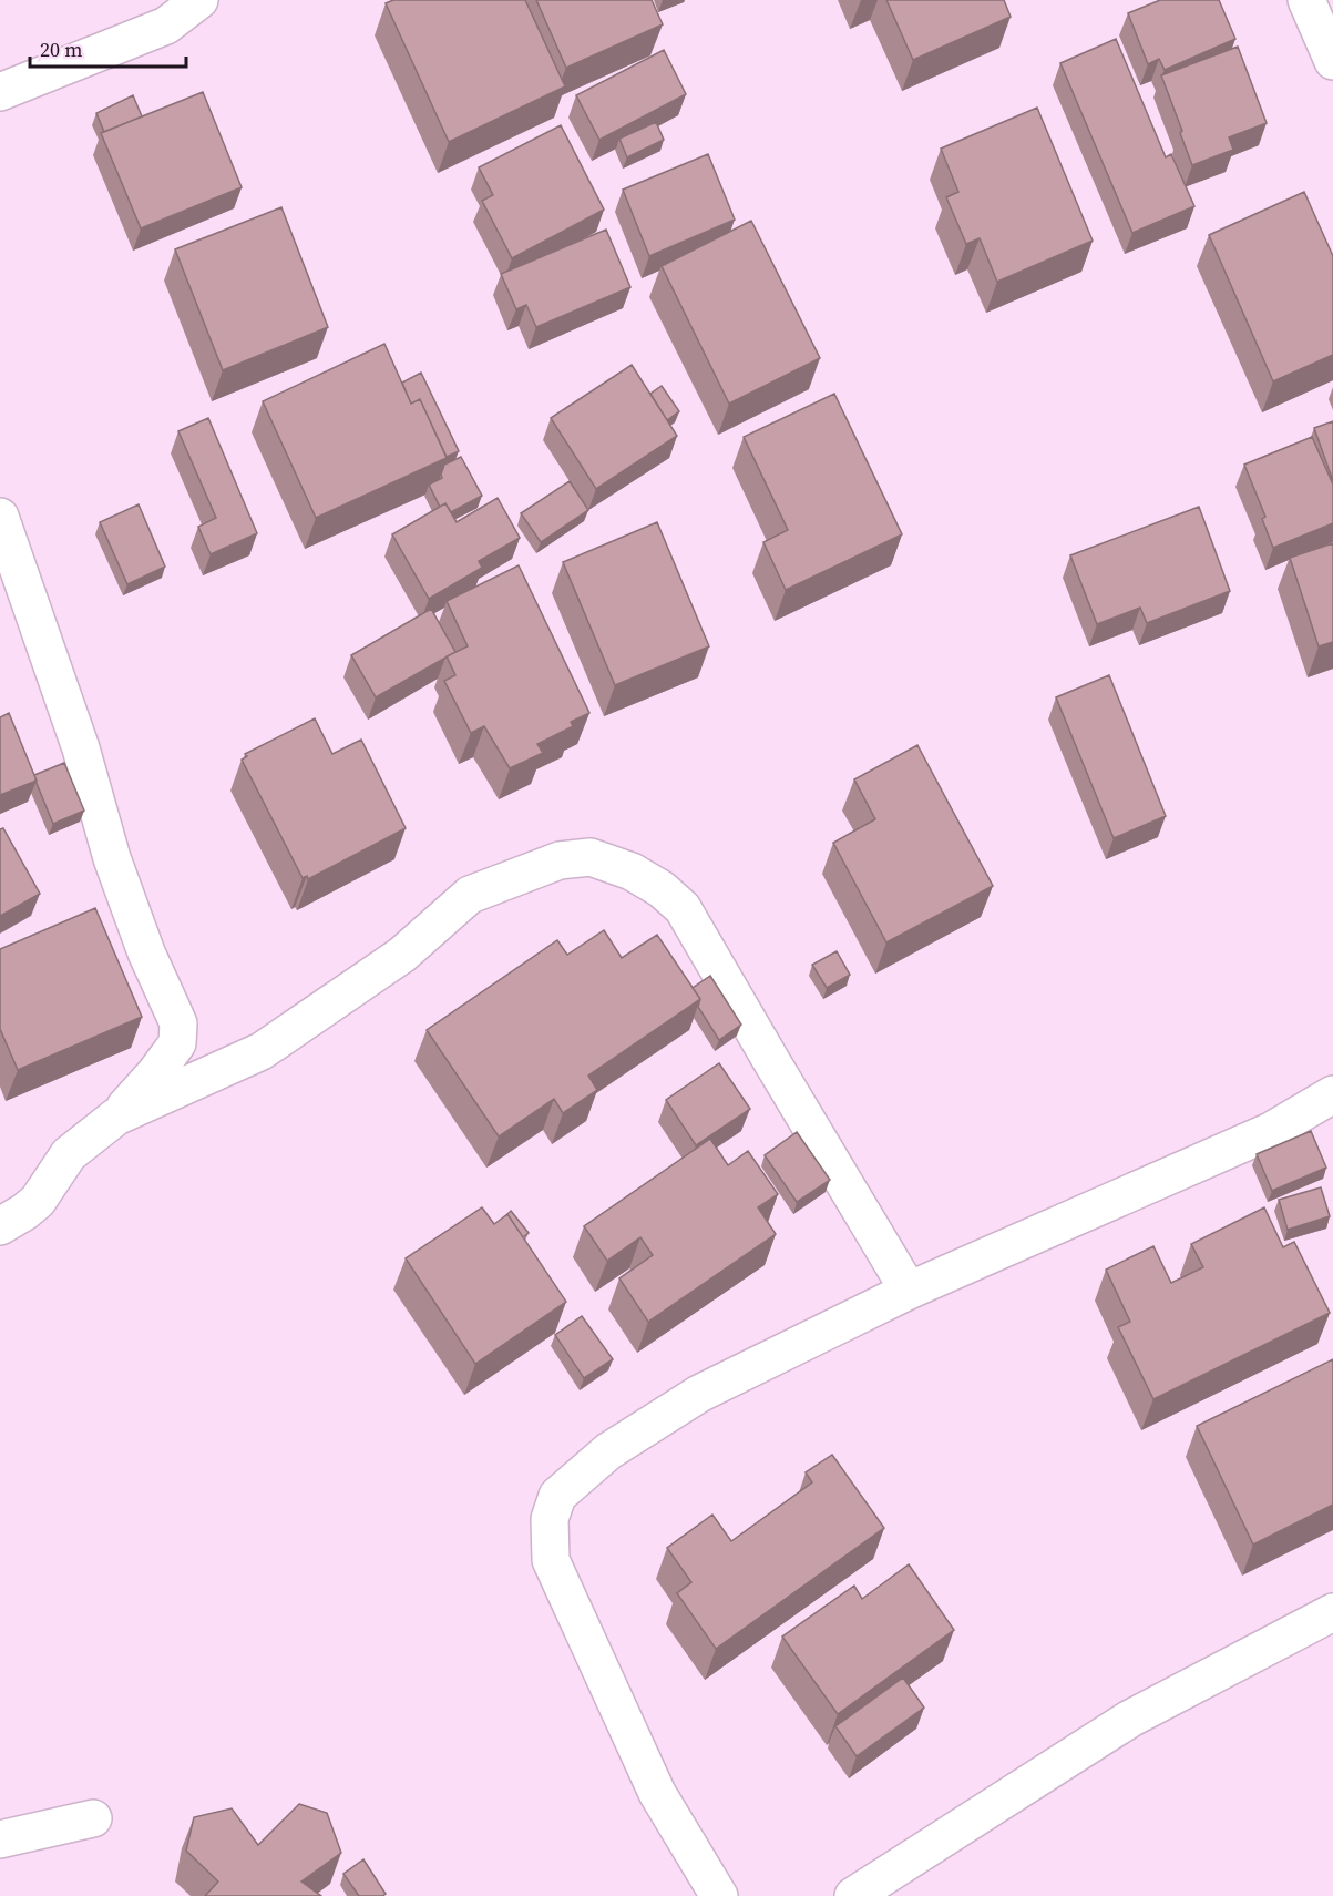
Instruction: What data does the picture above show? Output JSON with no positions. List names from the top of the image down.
{
  "scale_bar": "20 m"
}
